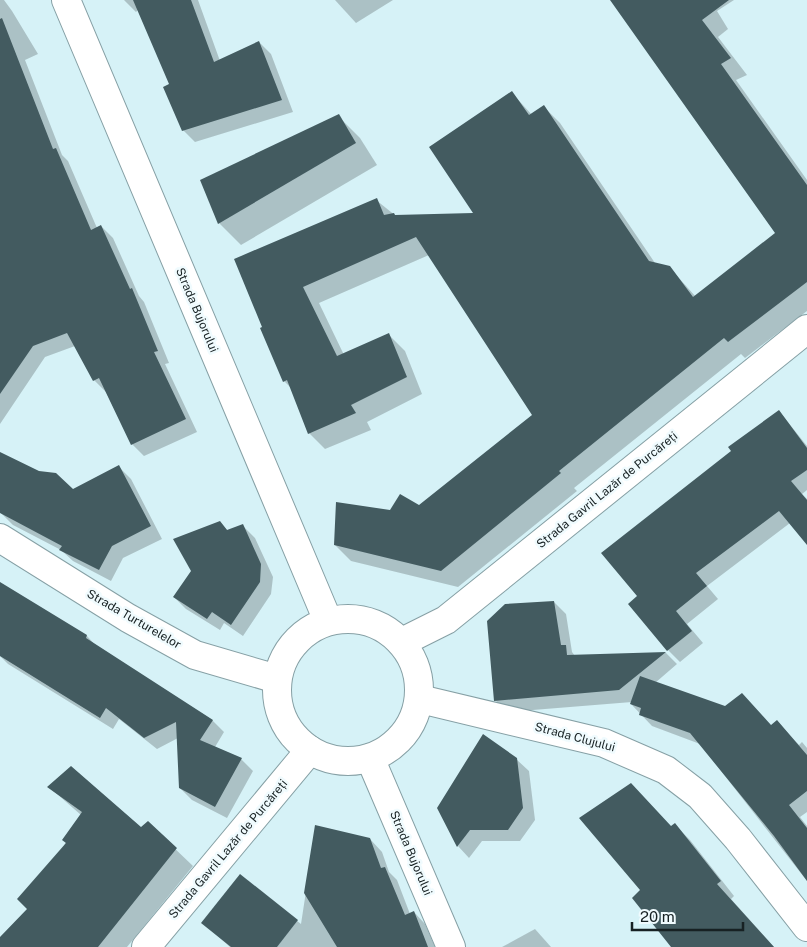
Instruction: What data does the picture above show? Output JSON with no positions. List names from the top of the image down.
{
  "streets": {
    "street": [
      "Strada Bujorului",
      "Strada Gavril Lazăr de Purcăreți",
      "Strada Turturelelor",
      "Strada Clujului"
    ]
  },
  "crossings": [
    ["Strada Bujorului", "Strada Gavril Lazăr de Purcăreți"],
    ["Strada Bujorului", "Strada Turturelelor"],
    ["Strada Bujorului", "Strada Clujului"],
    ["Strada Gavril Lazăr de Purcăreți", "Strada Turturelelor"],
    ["Strada Gavril Lazăr de Purcăreți", "Strada Clujului"],
    ["Strada Turturelelor", "Strada Clujului"]
  ],
  "scale_bar": "20 m"
}
